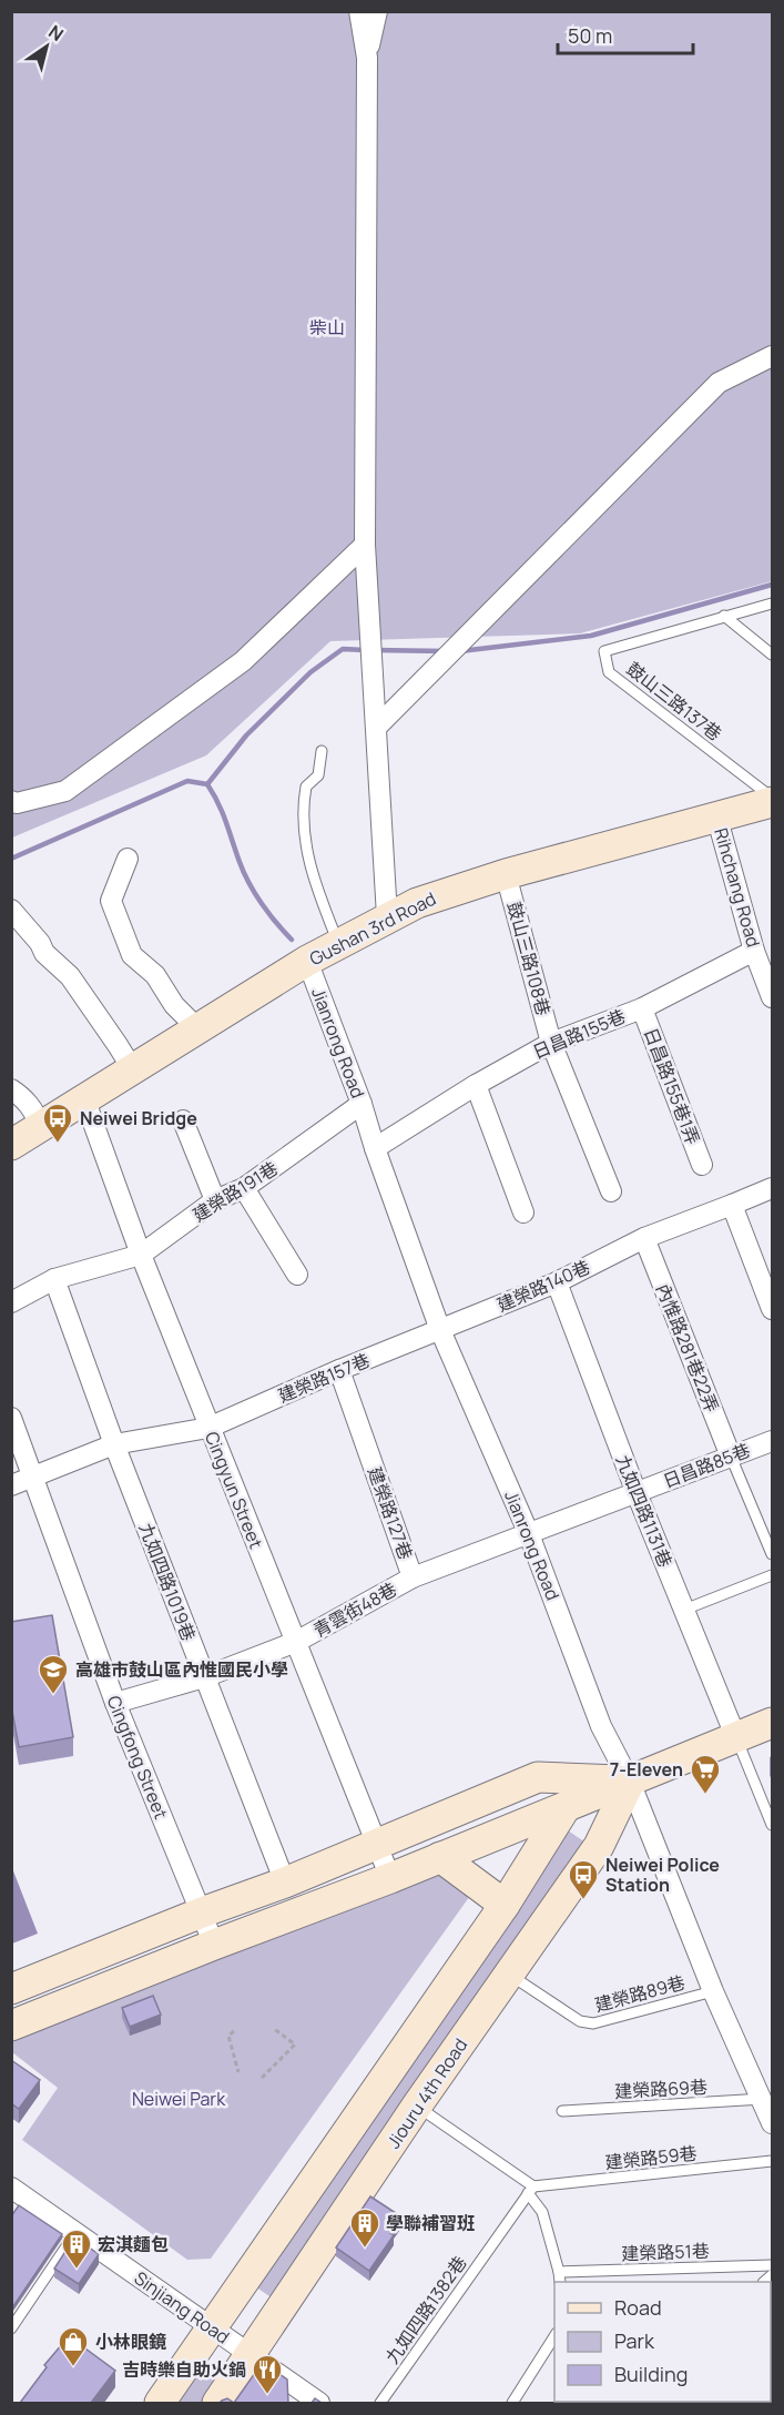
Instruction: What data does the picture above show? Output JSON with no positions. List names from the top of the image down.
{
  "streets": {
    "street": [
      "Rihchang Road",
      "Gushan 3rd Road",
      "鼓山三路108巷",
      "日昌路155巷",
      "Jianrong Road",
      "日昌路155巷1弄",
      "建榮路191巷",
      "建榮路140巷",
      "內惟路281巷22弄",
      "建榮路157巷",
      "日昌路85巷",
      "Cingyun Street",
      "九如四路1131巷",
      "建榮路127巷",
      "九如四路1019巷",
      "青雲街48巷",
      "Cingfong Street",
      "Jiouru 4th Road",
      "Sinjiang Road"
    ],
    "lane": [
      "鼓山三路137巷",
      "建榮路89巷",
      "建榮路69巷",
      "建榮路59巷",
      "建榮路51巷",
      "九如四路1382巷"
    ]
  },
  "crossings": [
    ["鼓山三路137巷", "Gushan 3rd Road"],
    ["Rihchang Road", "Gushan 3rd Road"],
    ["Rihchang Road", "日昌路155巷"],
    ["Gushan 3rd Road", "鼓山三路108巷"],
    ["Gushan 3rd Road", "Jianrong Road"],
    ["Gushan 3rd Road", "Cingyun Street"],
    ["鼓山三路108巷", "日昌路155巷"],
    ["日昌路155巷", "Jianrong Road"],
    ["日昌路155巷", "日昌路155巷1弄"],
    ["Jianrong Road", "建榮路191巷"],
    ["Jianrong Road", "建榮路140巷"],
    ["Jianrong Road", "建榮路157巷"],
    ["Jianrong Road", "日昌路85巷"],
    ["Jianrong Road", "建榮路127巷"],
    ["Jianrong Road", "建榮路89巷"],
    ["Jianrong Road", "建榮路69巷"],
    ["Jianrong Road", "Jiouru 4th Road"],
    ["建榮路191巷", "Cingyun Street"],
    ["建榮路140巷", "內惟路281巷22弄"],
    ["建榮路140巷", "建榮路157巷"],
    ["建榮路140巷", "九如四路1131巷"],
    ["內惟路281巷22弄", "日昌路85巷"],
    ["建榮路157巷", "Cingyun Street"],
    ["建榮路157巷", "建榮路127巷"],
    ["建榮路157巷", "九如四路1019巷"],
    ["建榮路157巷", "Cingfong Street"],
    ["日昌路85巷", "九如四路1131巷"],
    ["日昌路85巷", "建榮路127巷"],
    ["Cingyun Street", "青雲街48巷"],
    ["建榮路127巷", "青雲街48巷"],
    ["九如四路1019巷", "青雲街48巷"],
    ["青雲街48巷", "Cingfong Street"],
    ["建榮路89巷", "Jiouru 4th Road"],
    ["Jiouru 4th Road", "Sinjiang Road"],
    ["建榮路59巷", "九如四路1382巷"]
  ],
  "parks": ["柴山", "Neiwei Park"],
  "places": {
    "bus stop": ["Neiwei Bridge", "Neiwei Police Station"],
    "school or university": ["高雄市鼓山區內惟國民小學"],
    "supermarket": ["7-Eleven"],
    "building": ["學聯補習班", "宏淇麵包"],
    "shop": ["小林眼鏡"],
    "restaurant": ["吉時樂自助火鍋"]
  },
  "legend": ["Road", "Park", "Building"],
  "scale_bar": "50 m",
  "north": "top right"
}
